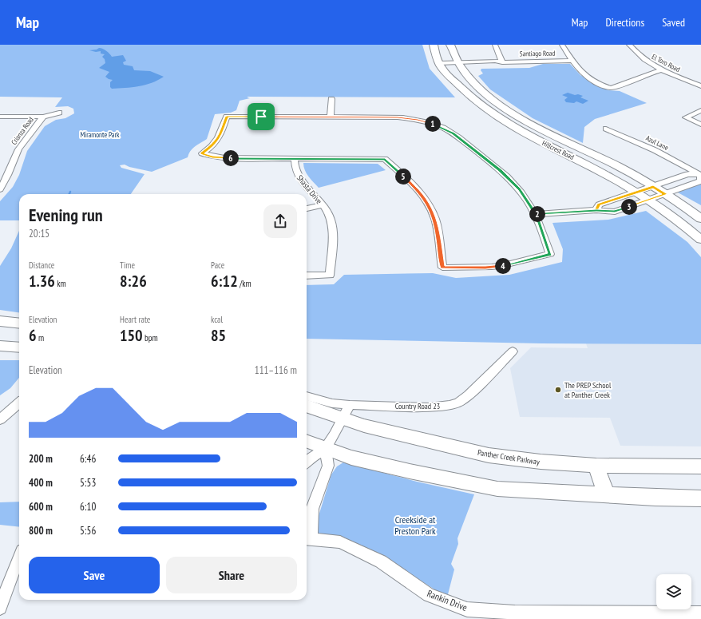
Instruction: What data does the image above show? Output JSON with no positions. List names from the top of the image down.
{
  "streets": {
    "street": [
      "Santiago Road",
      "El Toro Road",
      "Crianza Road",
      "Azul Lane",
      "Hillcrest Road",
      "Shasta Drive",
      "Country Road 23",
      "Panther Creek Parkway",
      "Rankin Drive"
    ]
  },
  "crossings": [
    ["Santiago Road", "Hillcrest Road"]
  ],
  "parks": ["Miramonte Park", "Creekside at Preston Park"],
  "places": ["The PREP School at Panther Creek"],
  "page": {
    "header": "Map",
    "nav": ["Map", "Directions", "Saved"],
    "pins": [
      "1",
      "6",
      "5",
      "3",
      "2",
      "4"
    ],
    "heading": ["Evening run", "20:15"],
    "stats": [
      ["Distance", "1.36 km"],
      ["Time", "8:26"],
      ["Pace", "6:12 /km"],
      ["Elevation", "6 m"],
      ["Heart rate", "150 bpm"],
      ["kcal", "85"]
    ],
    "chart": ["Elevation", "111–116 m"],
    "list": [
      {
        "name": "200 m",
        "note": "6:46"
      },
      {
        "name": "400 m",
        "note": "5:53"
      },
      {
        "name": "600 m",
        "note": "6:10"
      },
      {
        "name": "800 m",
        "note": "5:56"
      }
    ],
    "buttons": ["Save", "Share"]
  }
}
